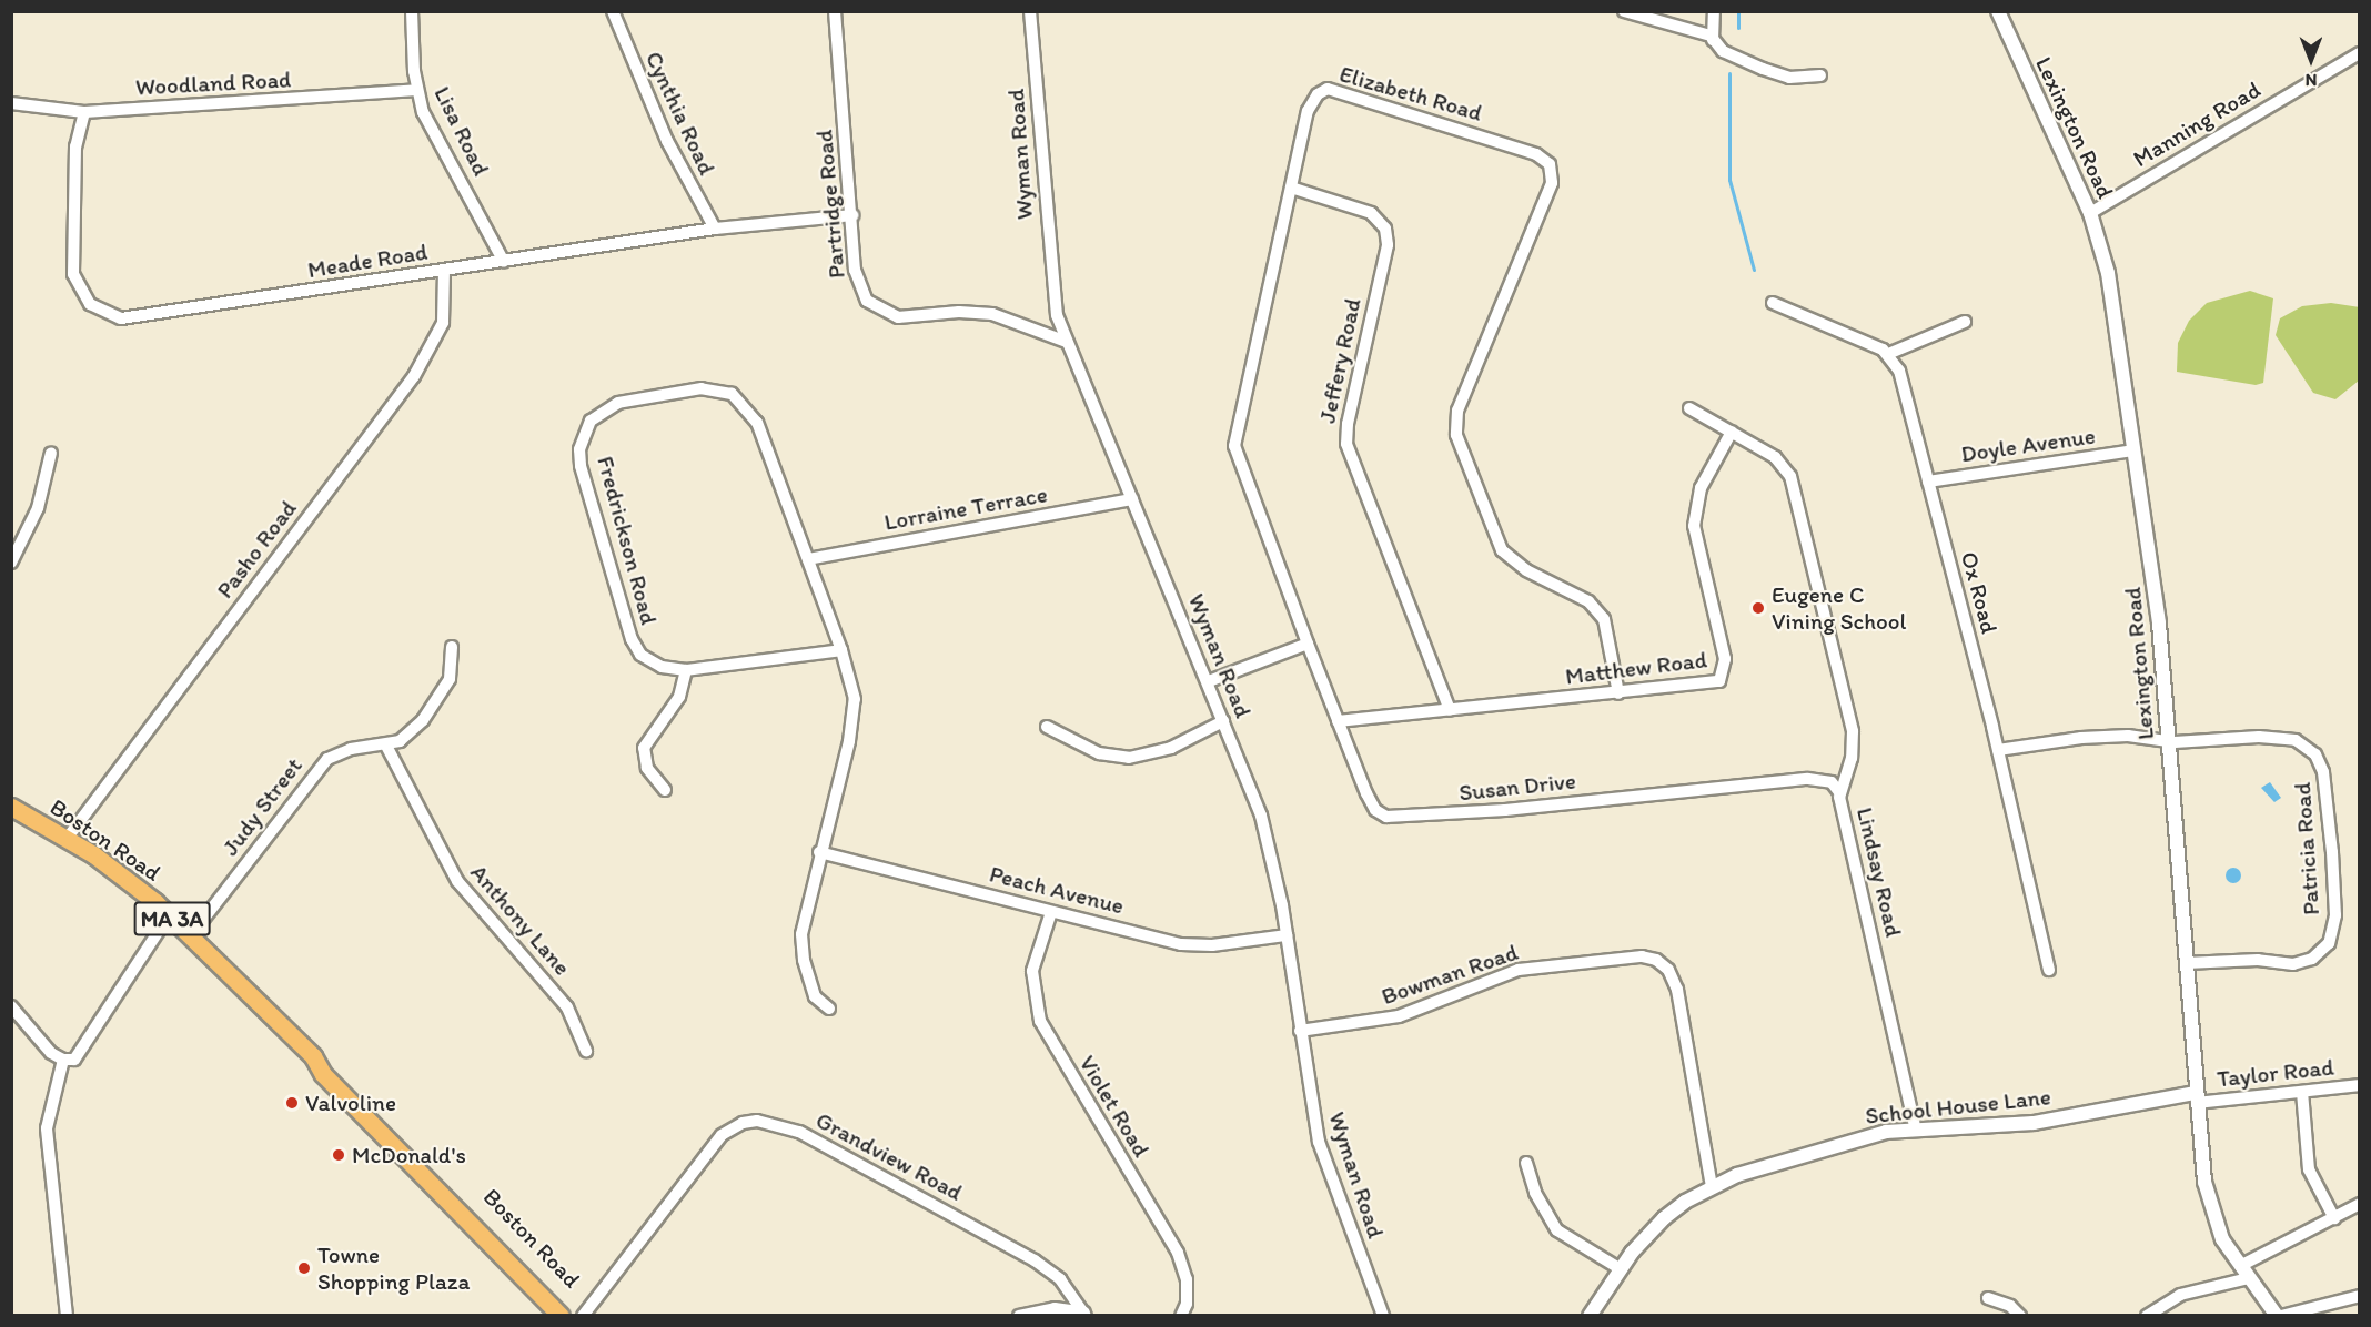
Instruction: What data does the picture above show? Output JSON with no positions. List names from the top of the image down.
{
  "streets": {
    "main road": ["Boston Road", "MA 3A"],
    "street": [
      "Woodland Road",
      "Elizabeth Road",
      "Cynthia Road",
      "Manning Road",
      "Lexington Road",
      "Lisa Road",
      "Wyman Road",
      "Partridge Road",
      "Meade Road",
      "Jeffery Road",
      "Doyle Avenue",
      "Lorraine Terrace",
      "Fredrickson Road",
      "Pasho Road",
      "Ox Road",
      "Matthew Road",
      "Susan Drive",
      "Judy Street",
      "Patricia Road",
      "Lindsay Road",
      "Peach Avenue",
      "Anthony Lane",
      "Bowman Road",
      "Taylor Road",
      "Violet Road",
      "School House Lane",
      "Grandview Road"
    ]
  },
  "crossings": [
    ["Woodland Road", "Lisa Road"],
    ["Woodland Road", "Meade Road"],
    ["Elizabeth Road", "Jeffery Road"],
    ["Elizabeth Road", "Matthew Road"],
    ["Elizabeth Road", "Susan Drive"],
    ["Cynthia Road", "Meade Road"],
    ["Manning Road", "Lexington Road"],
    ["Lexington Road", "Doyle Avenue"],
    ["Lexington Road", "Patricia Road"],
    ["Lexington Road", "Taylor Road"],
    ["Lexington Road", "School House Lane"],
    ["Lisa Road", "Meade Road"],
    ["Wyman Road", "Partridge Road"],
    ["Wyman Road", "Lorraine Terrace"],
    ["Wyman Road", "Peach Avenue"],
    ["Wyman Road", "Bowman Road"],
    ["Partridge Road", "Meade Road"],
    ["Meade Road", "Pasho Road"],
    ["Jeffery Road", "Matthew Road"],
    ["Doyle Avenue", "Ox Road"],
    ["Lorraine Terrace", "Fredrickson Road"],
    ["Fredrickson Road", "Peach Avenue"],
    ["Pasho Road", "Boston Road"],
    ["Ox Road", "Patricia Road"],
    ["Matthew Road", "Susan Drive"],
    ["Matthew Road", "Lindsay Road"],
    ["Susan Drive", "Lindsay Road"],
    ["Judy Street", "Boston Road"],
    ["Judy Street", "Anthony Lane"],
    ["Lindsay Road", "School House Lane"],
    ["Peach Avenue", "Violet Road"],
    ["Bowman Road", "School House Lane"],
    ["Taylor Road", "School House Lane"]
  ],
  "places": [
    "Eugene C Vining School",
    "Valvoline",
    "McDonald's",
    "Towne Shopping Plaza"
  ],
  "north": "bottom"
}
